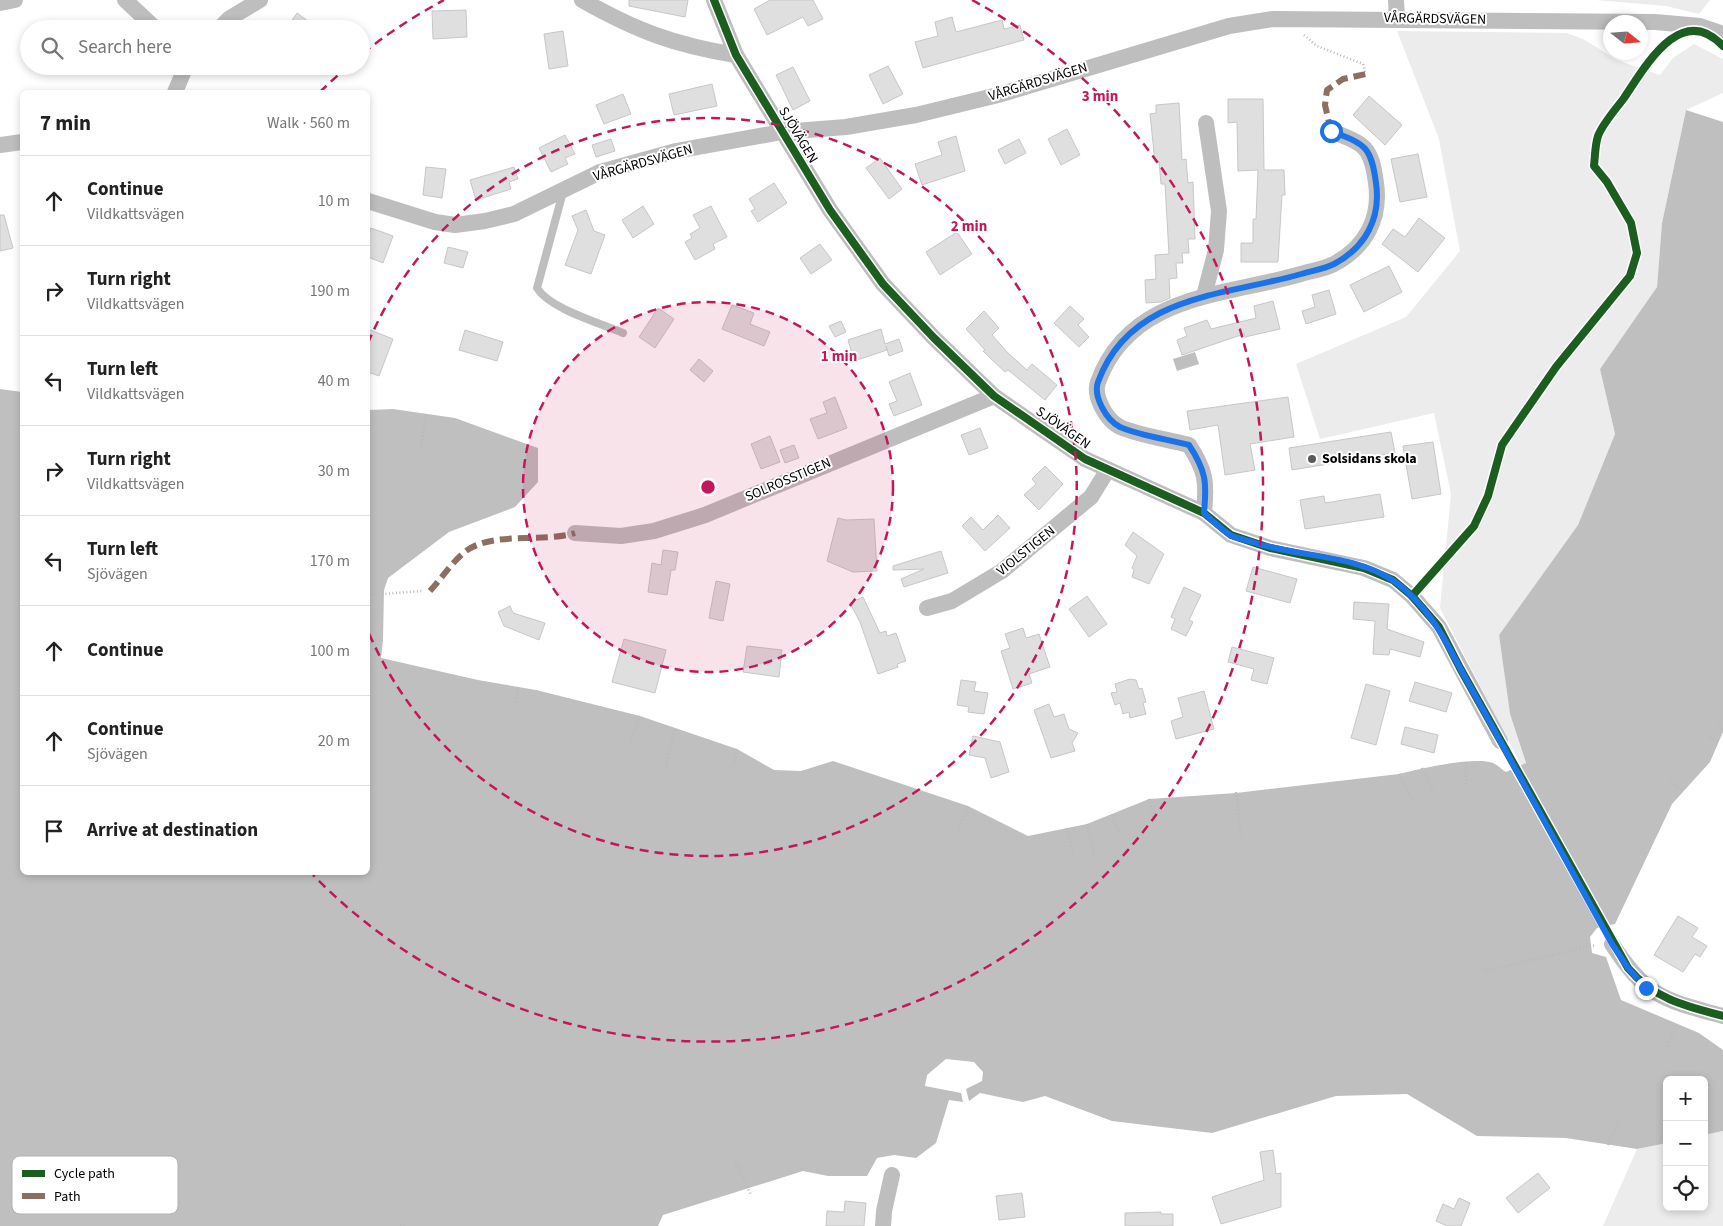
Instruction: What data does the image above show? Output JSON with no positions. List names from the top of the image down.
{
  "streets": {
    "street": [
      "VÅRGÄRDSVÄGEN",
      "SJÖVÄGEN",
      "SOLROSSTIGEN",
      "VIOLSTIGEN"
    ]
  },
  "crossings": [
    ["VÅRGÄRDSVÄGEN", "SJÖVÄGEN"],
    ["SJÖVÄGEN", "SOLROSSTIGEN"],
    ["SJÖVÄGEN", "VIOLSTIGEN"]
  ],
  "places": ["Solsidans skola"],
  "legend": ["Cycle path", "Path"],
  "north": "right",
  "page": {
    "search": "Search here",
    "heading": ["7 min", "Walk · 560 m"],
    "list": [
      ["Continue", "Vildkattsvägen", "10 m"],
      ["Turn right", "Vildkattsvägen", "190 m"],
      ["Turn left", "Vildkattsvägen", "40 m"],
      ["Turn right", "Vildkattsvägen", "30 m"],
      ["Turn left", "Sjövägen", "170 m"],
      ["Continue", "100 m"],
      ["Continue", "Sjövägen", "20 m"],
      "Arrive at destination"
    ],
    "map_buttons": ["+", "−"]
  },
  "rings": ["3 min", "2 min", "1 min"]
}
